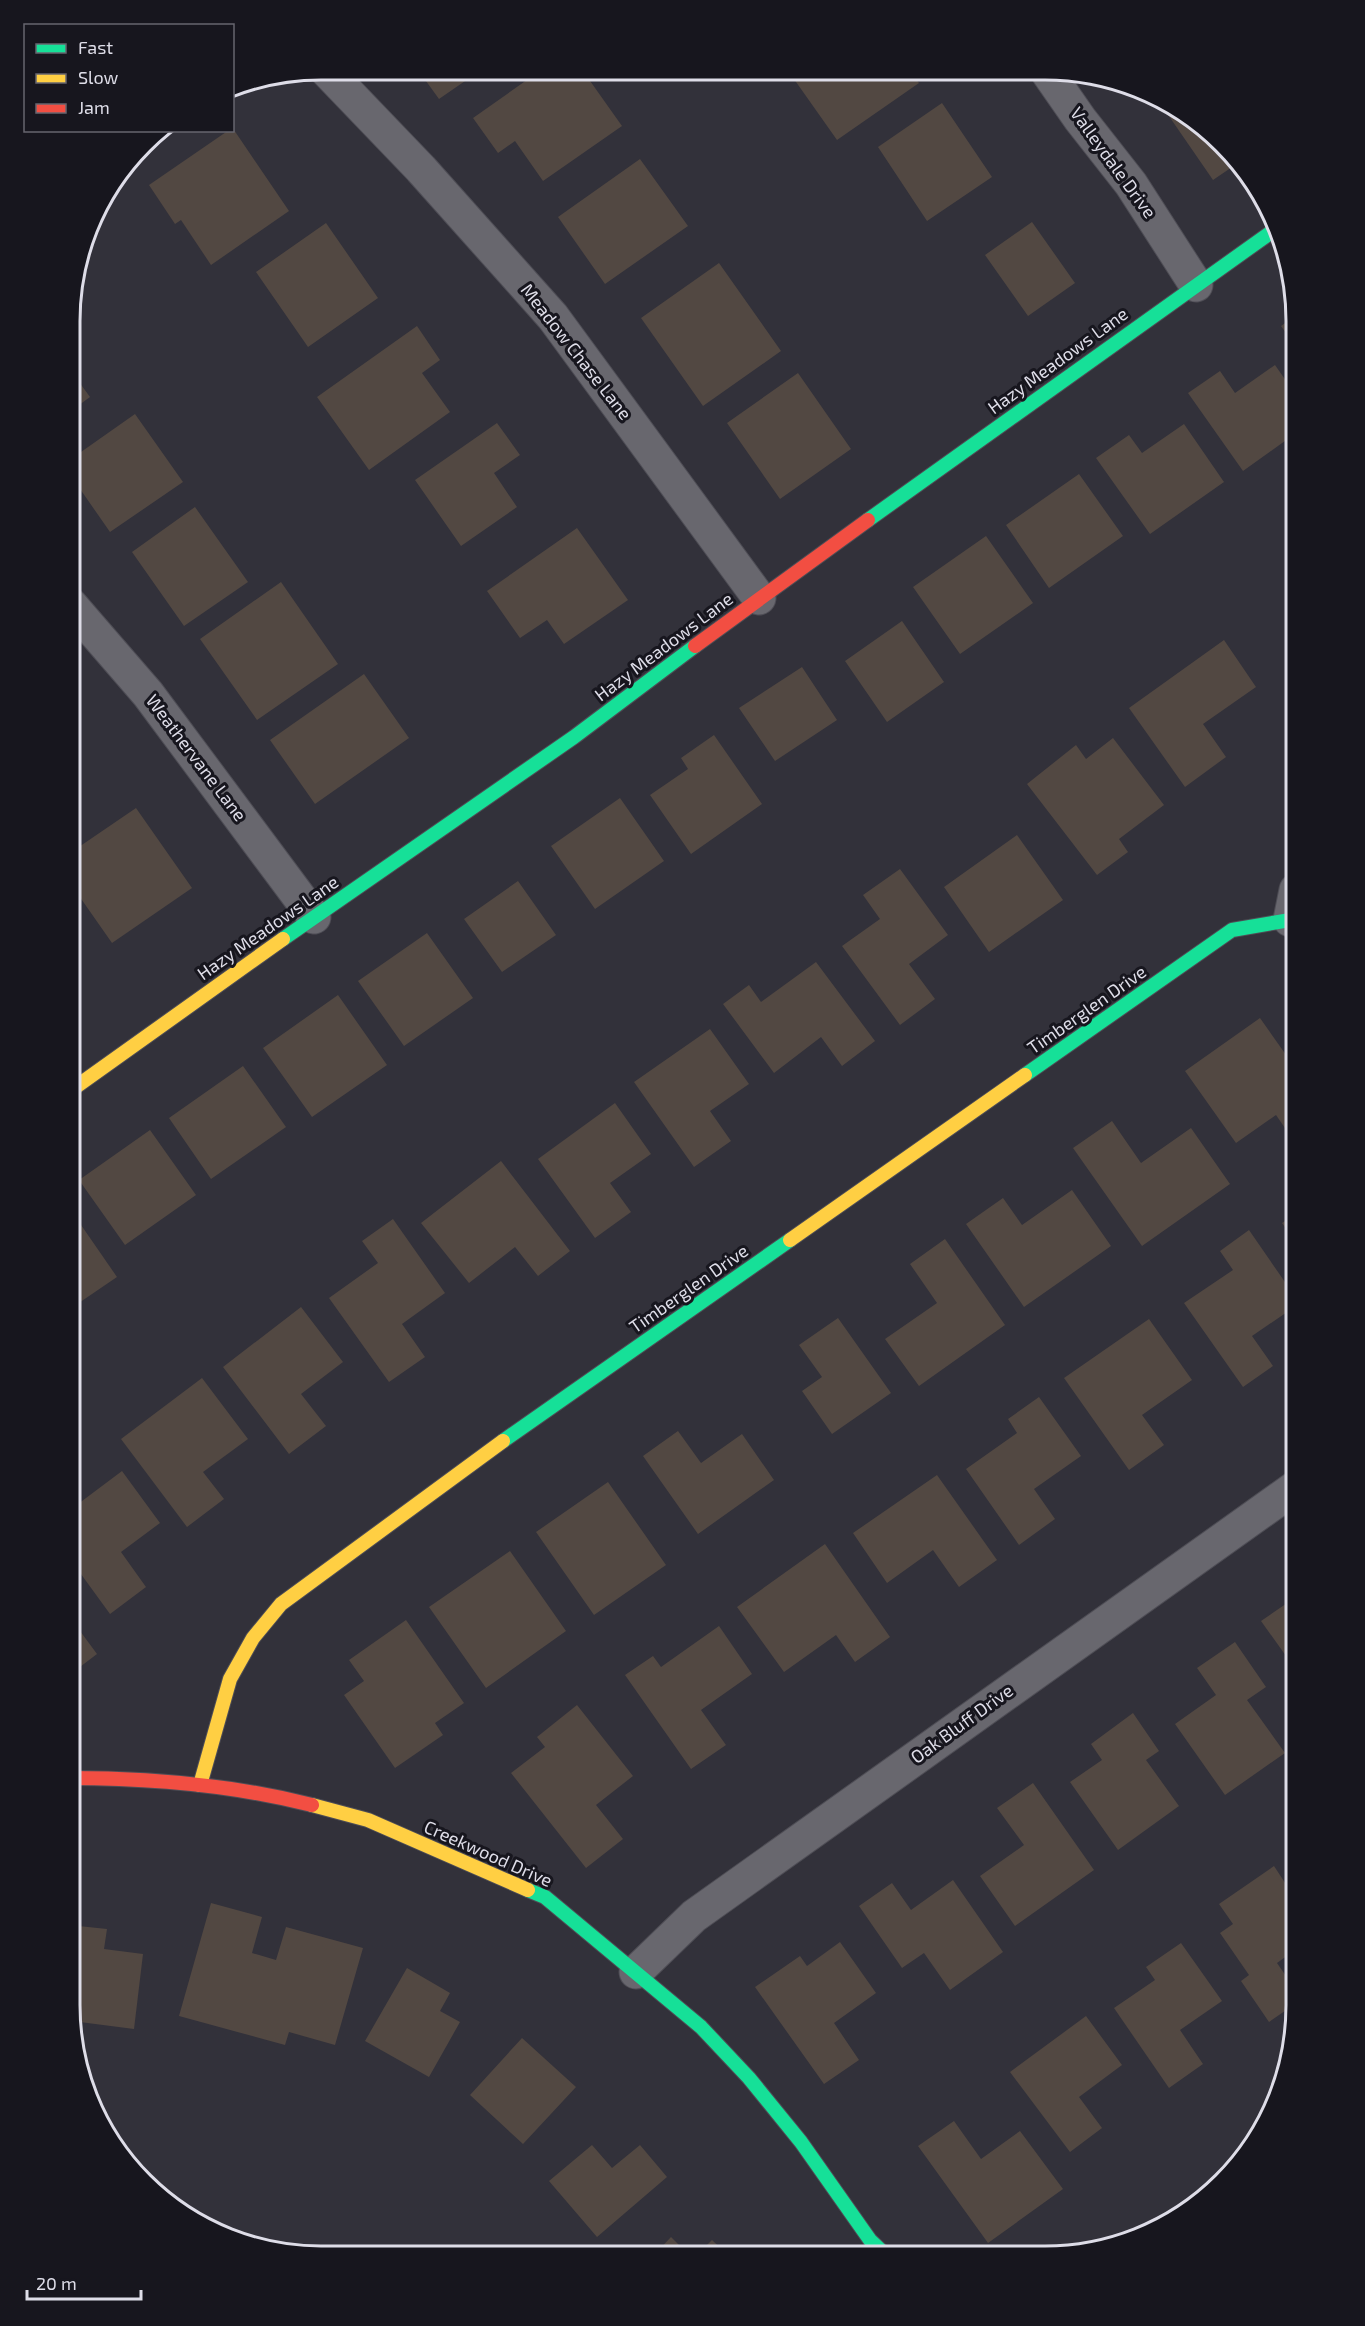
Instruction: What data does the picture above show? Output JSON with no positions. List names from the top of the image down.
{
  "streets": {
    "street": [
      "Valleydale Drive",
      "Meadow Chase Lane",
      "Hazy Meadows Lane",
      "Weathervane Lane",
      "Timberglen Drive",
      "Oak Bluff Drive",
      "Creekwood Drive"
    ]
  },
  "crossings": [
    ["Valleydale Drive", "Hazy Meadows Lane"],
    ["Meadow Chase Lane", "Hazy Meadows Lane"],
    ["Hazy Meadows Lane", "Weathervane Lane"],
    ["Timberglen Drive", "Creekwood Drive"],
    ["Oak Bluff Drive", "Creekwood Drive"]
  ],
  "legend": ["Fast", "Slow", "Jam"],
  "scale_bar": "20 m"
}
